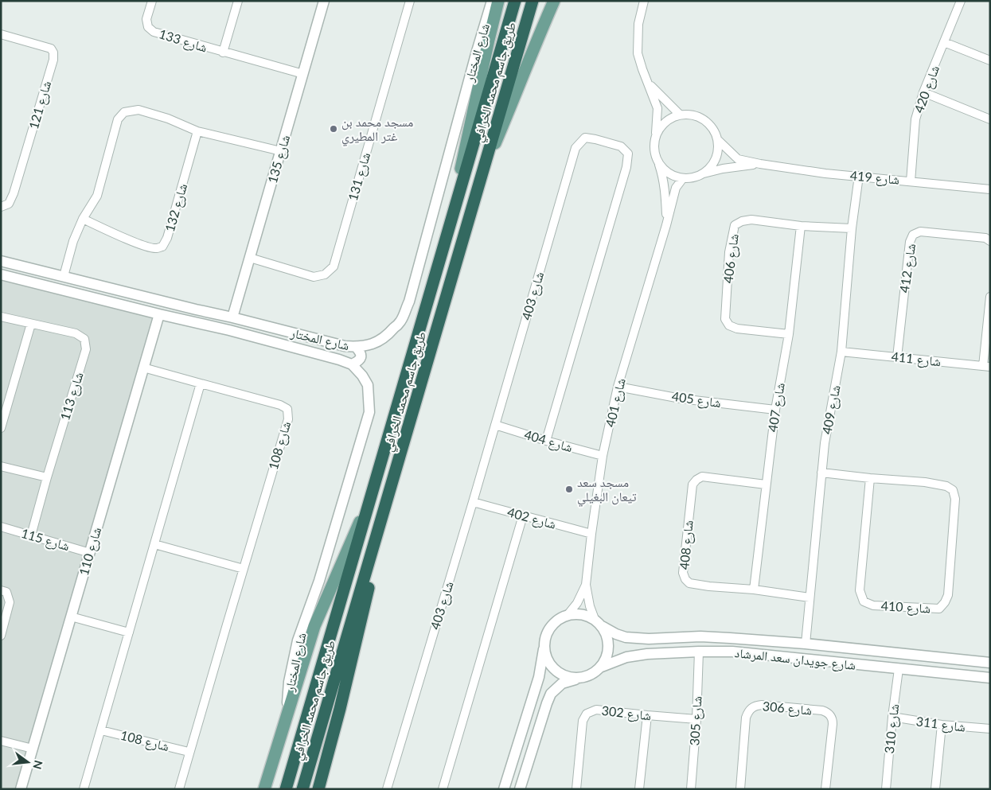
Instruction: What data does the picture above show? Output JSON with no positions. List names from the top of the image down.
{
  "streets": {
    "highway": ["طريق جاسم محمد الخرافي"],
    "street": [
      "شارع 133",
      "شارع المختار",
      "شارع 420",
      "شارع 121",
      "شارع 135",
      "شارع 131",
      "شارع 419",
      "شارع 132",
      "شارع 406",
      "شارع 412",
      "شارع 403",
      "شارع 411",
      "شارع 113",
      "شارع 405",
      "شارع 401",
      "شارع 407",
      "شارع 409",
      "شارع 404",
      "شارع 108",
      "شارع 402",
      "شارع 115",
      "شارع 408",
      "شارع 110",
      "شارع 410",
      "شارع جويدان سعد المرشاد",
      "شارع 306",
      "شارع 302",
      "شارع 305",
      "شارع 311",
      "شارع 310"
    ]
  },
  "crossings": [
    ["شارع 133", "شارع 135"],
    ["شارع المختار", "شارع 135"],
    ["شارع المختار", "شارع 110"],
    ["شارع 420", "شارع 419"],
    ["شارع 135", "شارع 131"],
    ["شارع 419", "شارع 401"],
    ["شارع 419", "شارع 409"],
    ["شارع 406", "شارع 407"],
    ["شارع 406", "شارع 409"],
    ["شارع 412", "شارع 411"],
    ["شارع 403", "شارع 404"],
    ["شارع 403", "شارع 402"],
    ["شارع 411", "شارع 409"],
    ["شارع 113", "شارع 115"],
    ["شارع 405", "شارع 401"],
    ["شارع 405", "شارع 407"],
    ["شارع 401", "شارع 404"],
    ["شارع 401", "شارع 402"],
    ["شارع 401", "شارع جويدان سعد المرشاد"],
    ["شارع 407", "شارع 408"],
    ["شارع 409", "شارع 408"],
    ["شارع 409", "شارع 410"],
    ["شارع 409", "شارع جويدان سعد المرشاد"],
    ["شارع 108", "شارع 110"],
    ["شارع 115", "شارع 110"],
    ["شارع جويدان سعد المرشاد", "شارع 305"],
    ["شارع جويدان سعد المرشاد", "شارع 310"],
    ["شارع 302", "شارع 305"],
    ["شارع 311", "شارع 310"]
  ],
  "places": ["مسجد محمد بن غتر المطيري", "مسجد سعد تيعان البغيلي"],
  "north": "right"
}
